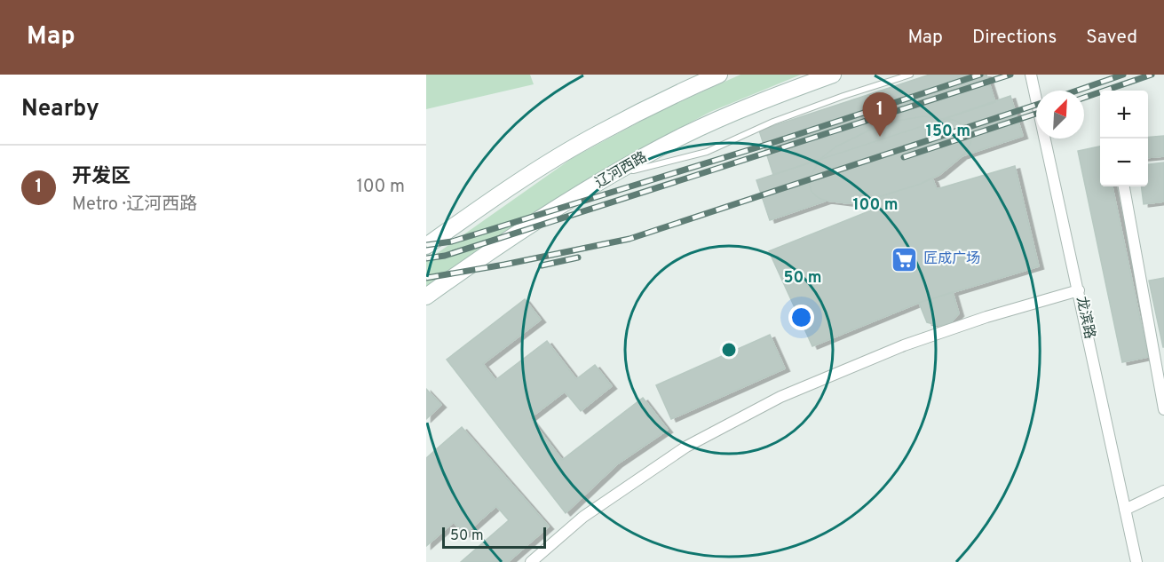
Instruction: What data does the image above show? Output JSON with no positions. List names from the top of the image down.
{
  "streets": {
    "main road": ["辽河西路"],
    "street": ["龙滨路"]
  },
  "places": {
    "supermarket": ["匠成广场"]
  },
  "scale_bar": "50 m",
  "north": "top right",
  "page": {
    "header": "Map",
    "nav": ["Map", "Directions", "Saved"],
    "heading": "Nearby",
    "map_buttons": ["+", "−"],
    "pins": "1",
    "list": [
      {
        "mark": "1",
        "name": "开发区",
        "note": "Metro · 辽河西路",
        "value": "100 m"
      }
    ],
    "scale": "50 m"
  },
  "rings": ["150 m", "100 m", "50 m"]
}
